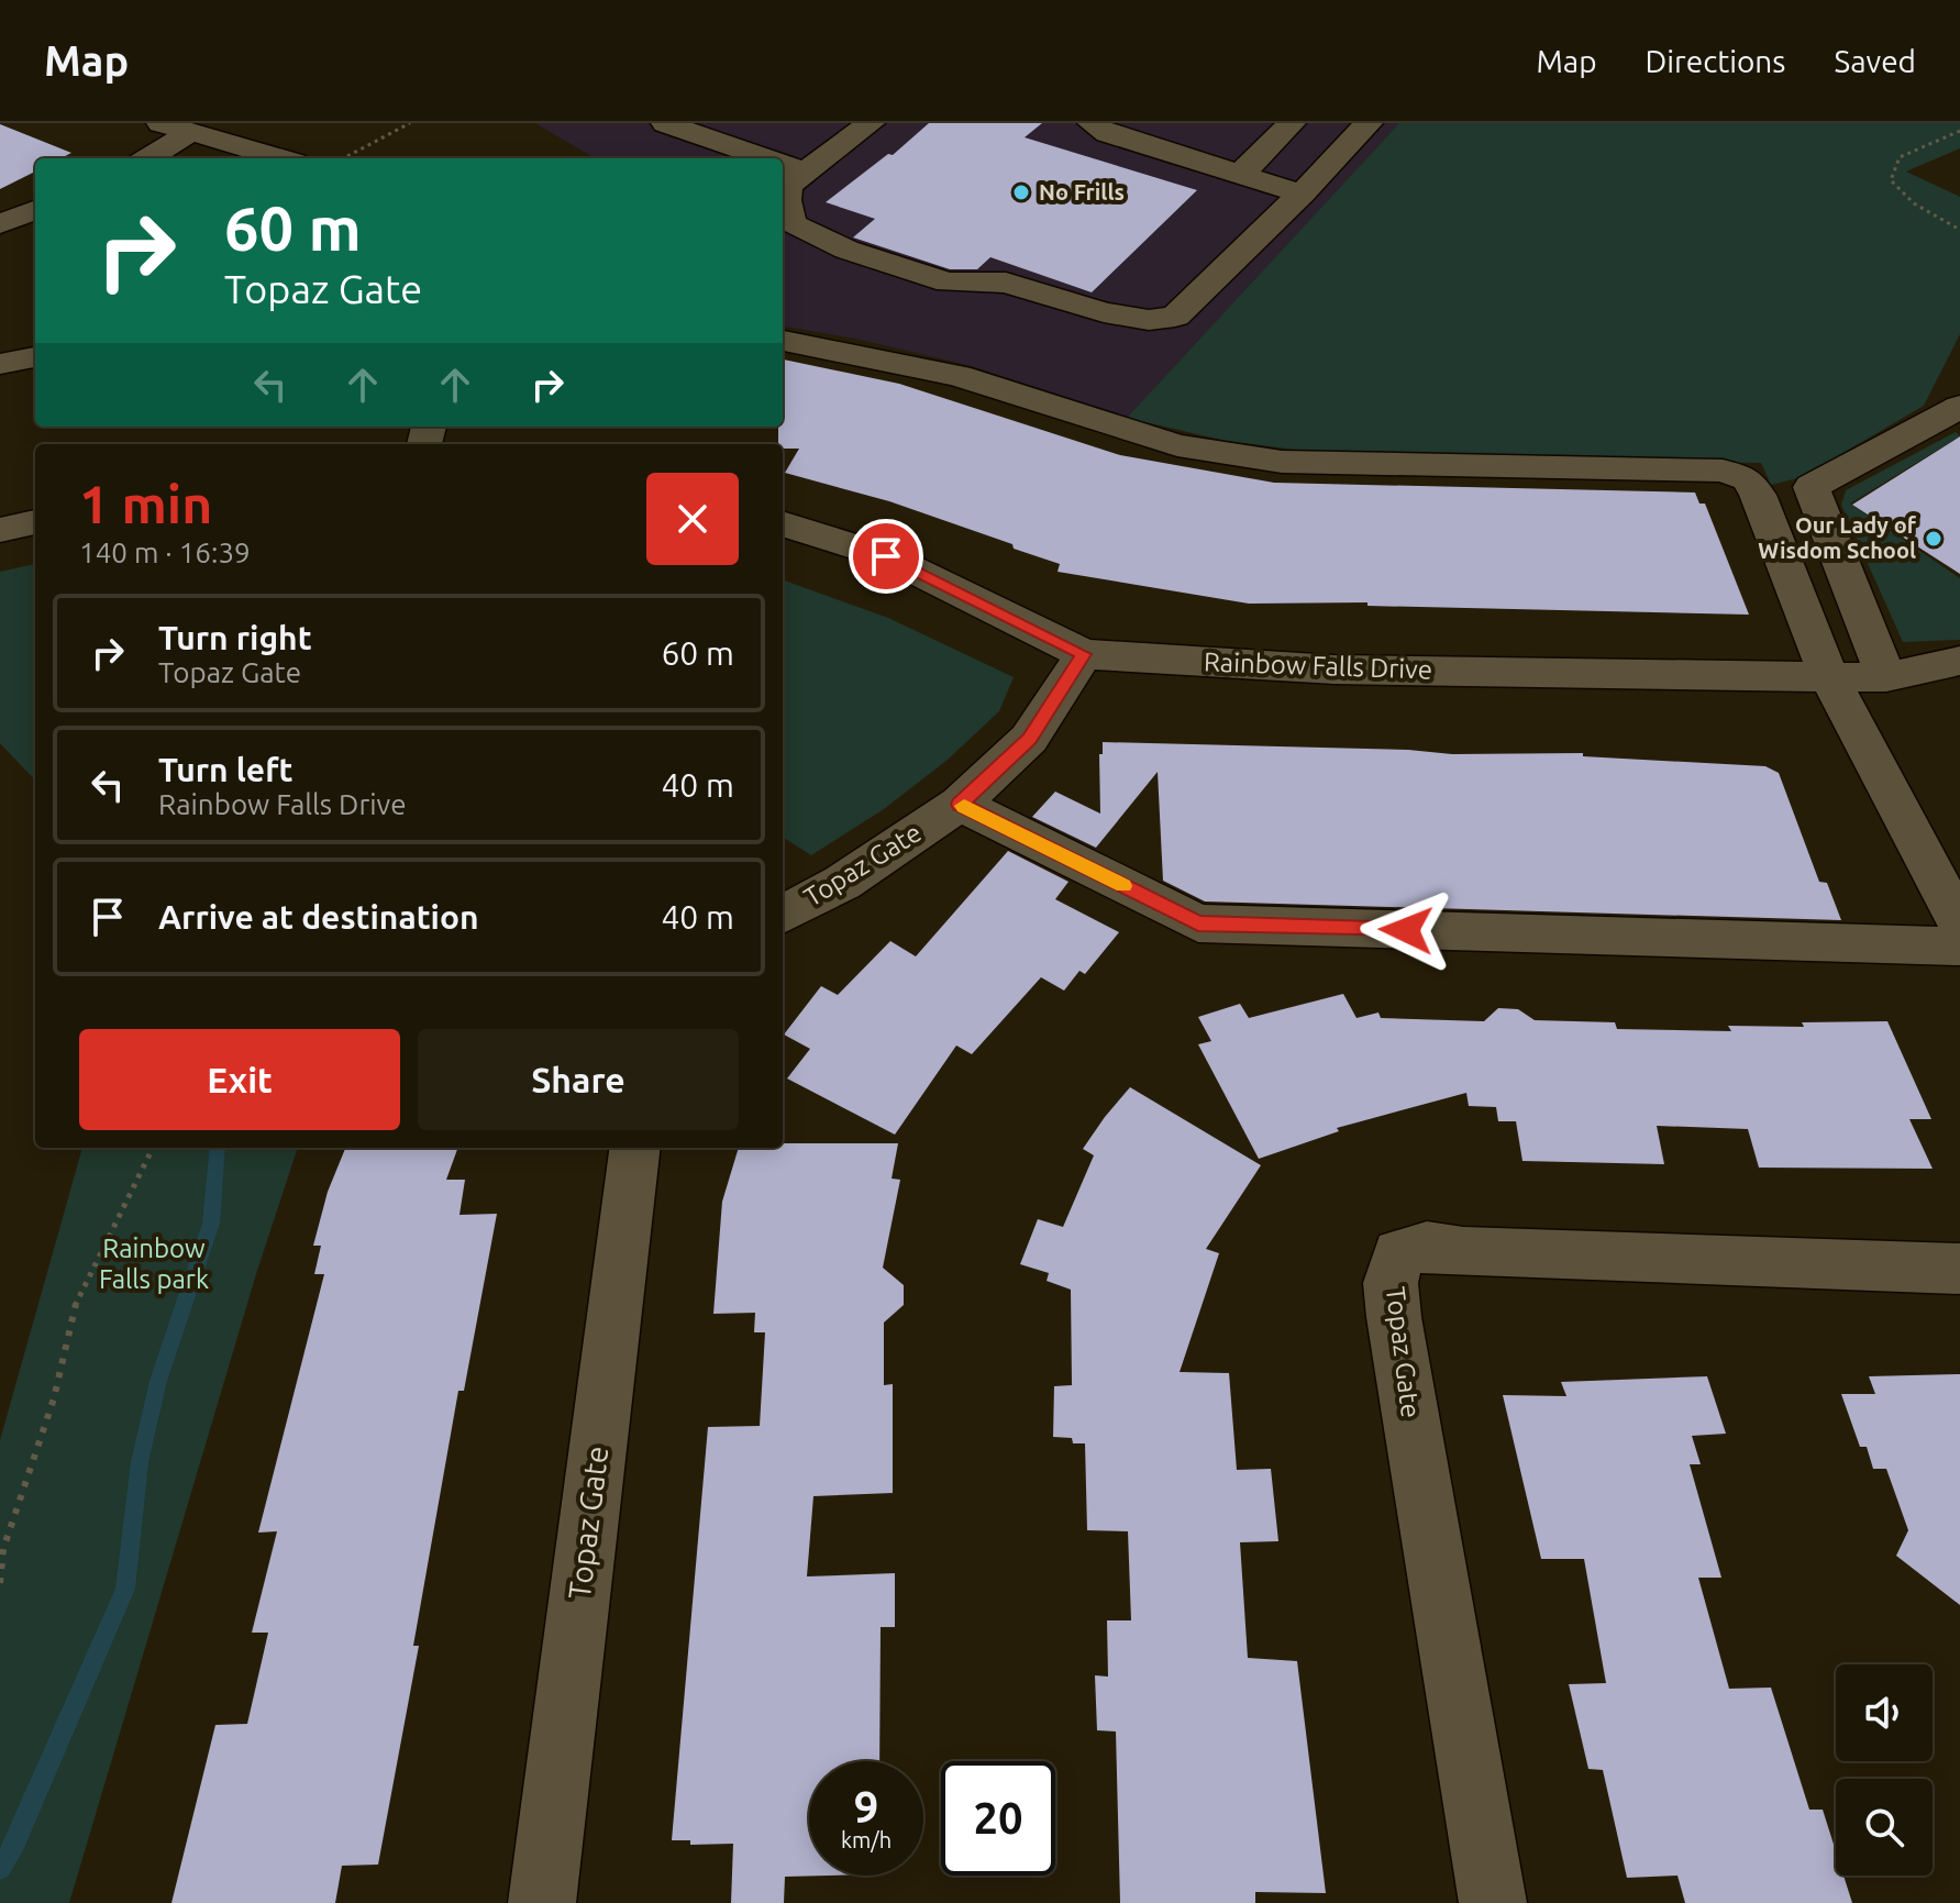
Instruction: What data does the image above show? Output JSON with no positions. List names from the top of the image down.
{
  "streets": {
    "street": ["Rainbow Falls Drive", "Topaz Gate"]
  },
  "crossings": [
    ["Rainbow Falls Drive", "Topaz Gate"]
  ],
  "parks": ["Rainbow Falls park"],
  "places": ["No Frills", "Our Lady of Wisdom School"],
  "page": {
    "header": "Map",
    "nav": ["Map", "Directions", "Saved"],
    "turn": ["60 m", "Topaz Gate"],
    "heading": ["1 min", "140 m · 16:39"],
    "list": [
      {
        "name": "Turn right",
        "note": "Topaz Gate",
        "value": "60 m"
      },
      {
        "name": "Turn left",
        "note": "Rainbow Falls Drive",
        "value": "40 m"
      },
      {
        "name": "Arrive at destination",
        "value": "40 m"
      }
    ],
    "buttons": ["Exit", "Share"],
    "speed": "9 km/h",
    "limit": "20"
  }
}
